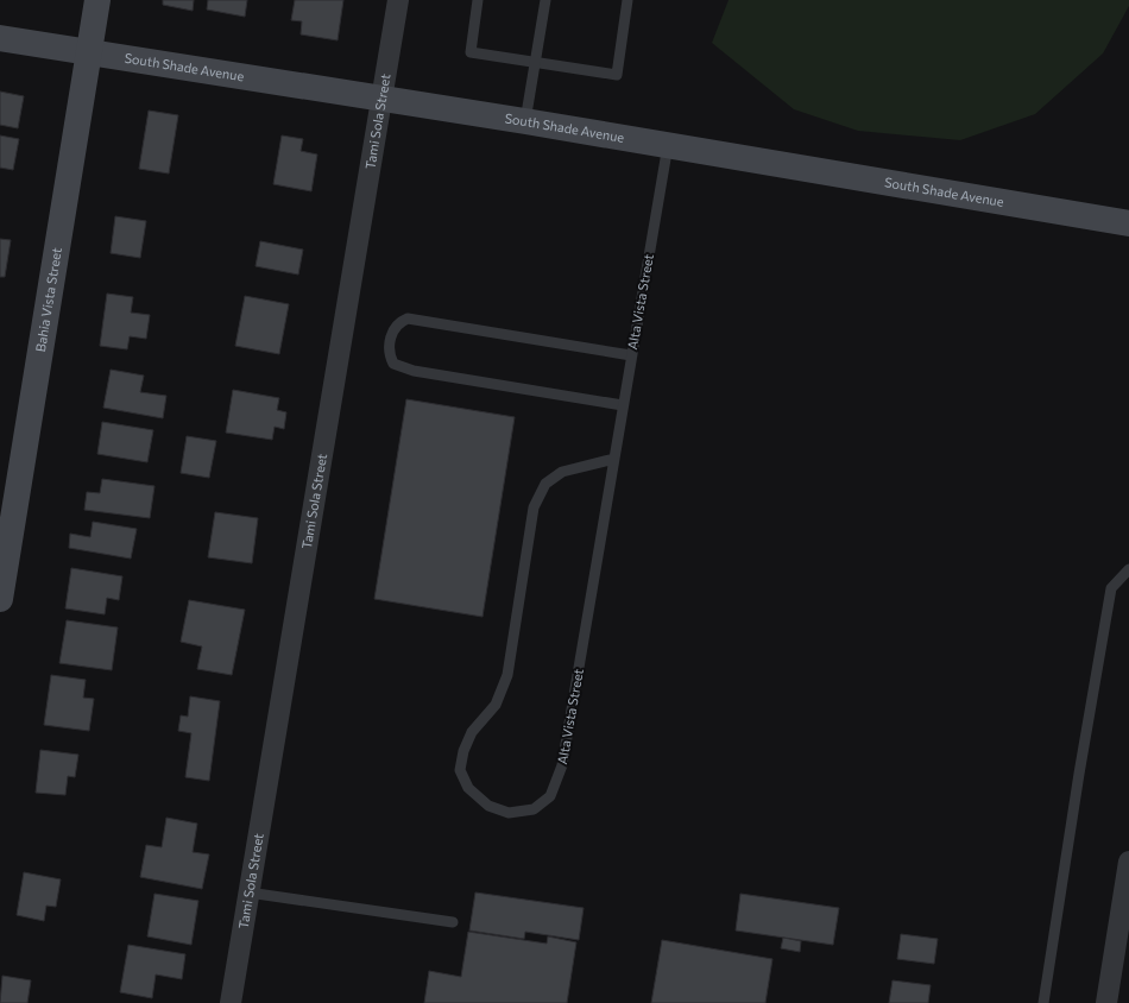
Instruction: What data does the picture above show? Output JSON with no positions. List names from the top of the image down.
{
  "streets": {
    "street": ["South Shade Avenue", "Tami Sola Street", "Bahia Vista Street"],
    "lane": ["Alta Vista Street"]
  },
  "crossings": [
    ["South Shade Avenue", "Tami Sola Street"],
    ["South Shade Avenue", "Bahia Vista Street"],
    ["South Shade Avenue", "Alta Vista Street"]
  ]
}
